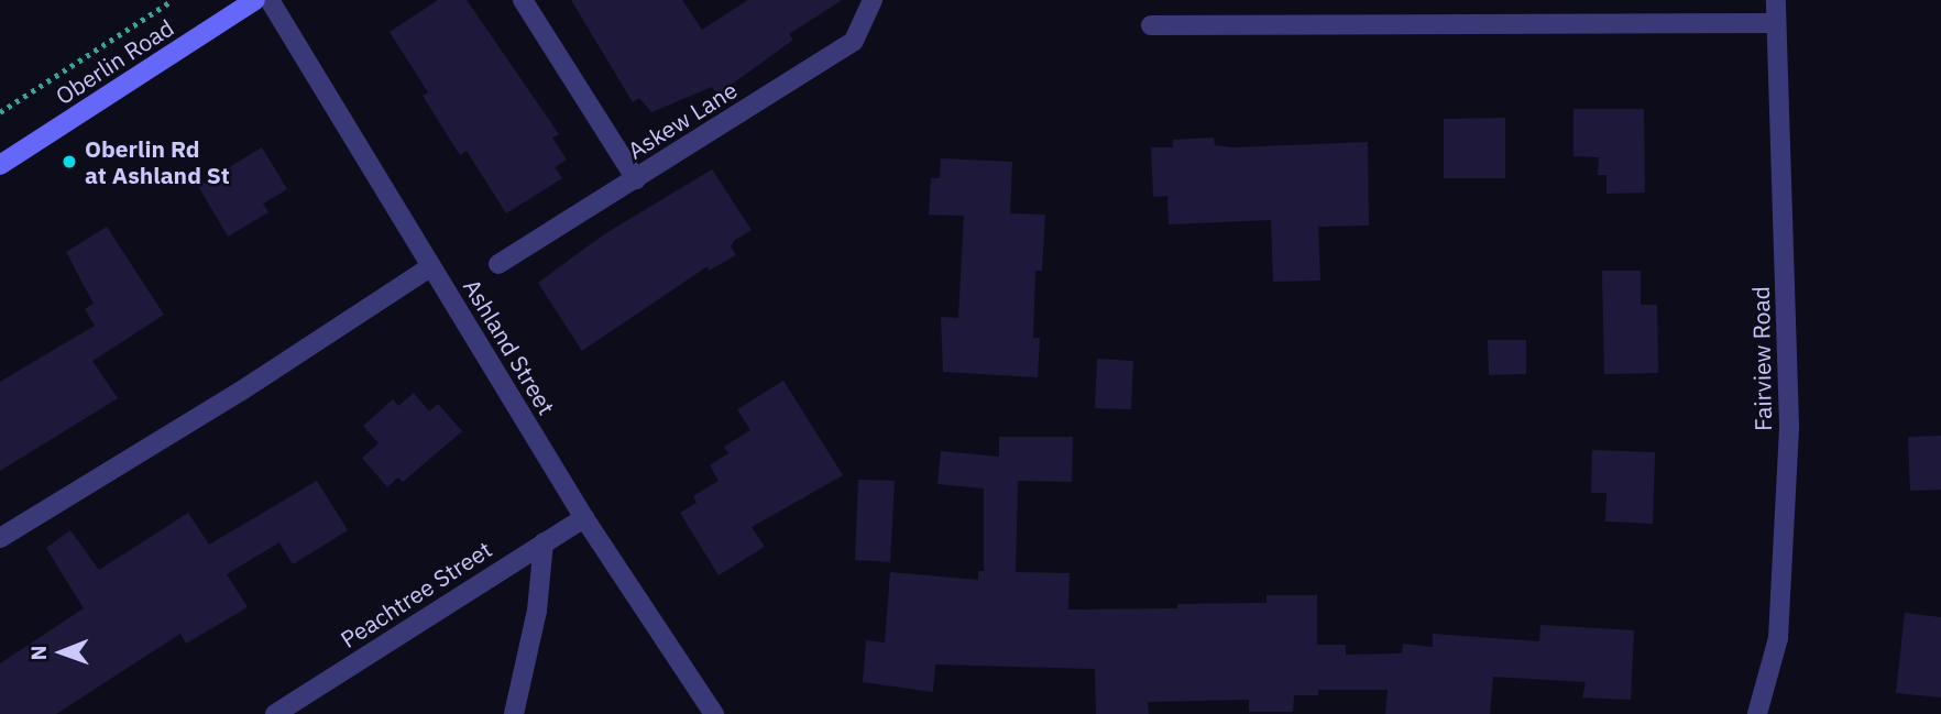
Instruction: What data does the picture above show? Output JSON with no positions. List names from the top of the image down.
{
  "streets": {
    "main road": ["Oberlin Road"],
    "street": [
      "Askew Lane",
      "Ashland Street",
      "Fairview Road",
      "Peachtree Street"
    ]
  },
  "crossings": [
    ["Ashland Street", "Peachtree Street"]
  ],
  "places": ["Oberlin Rd at Ashland St"],
  "north": "left"
}
